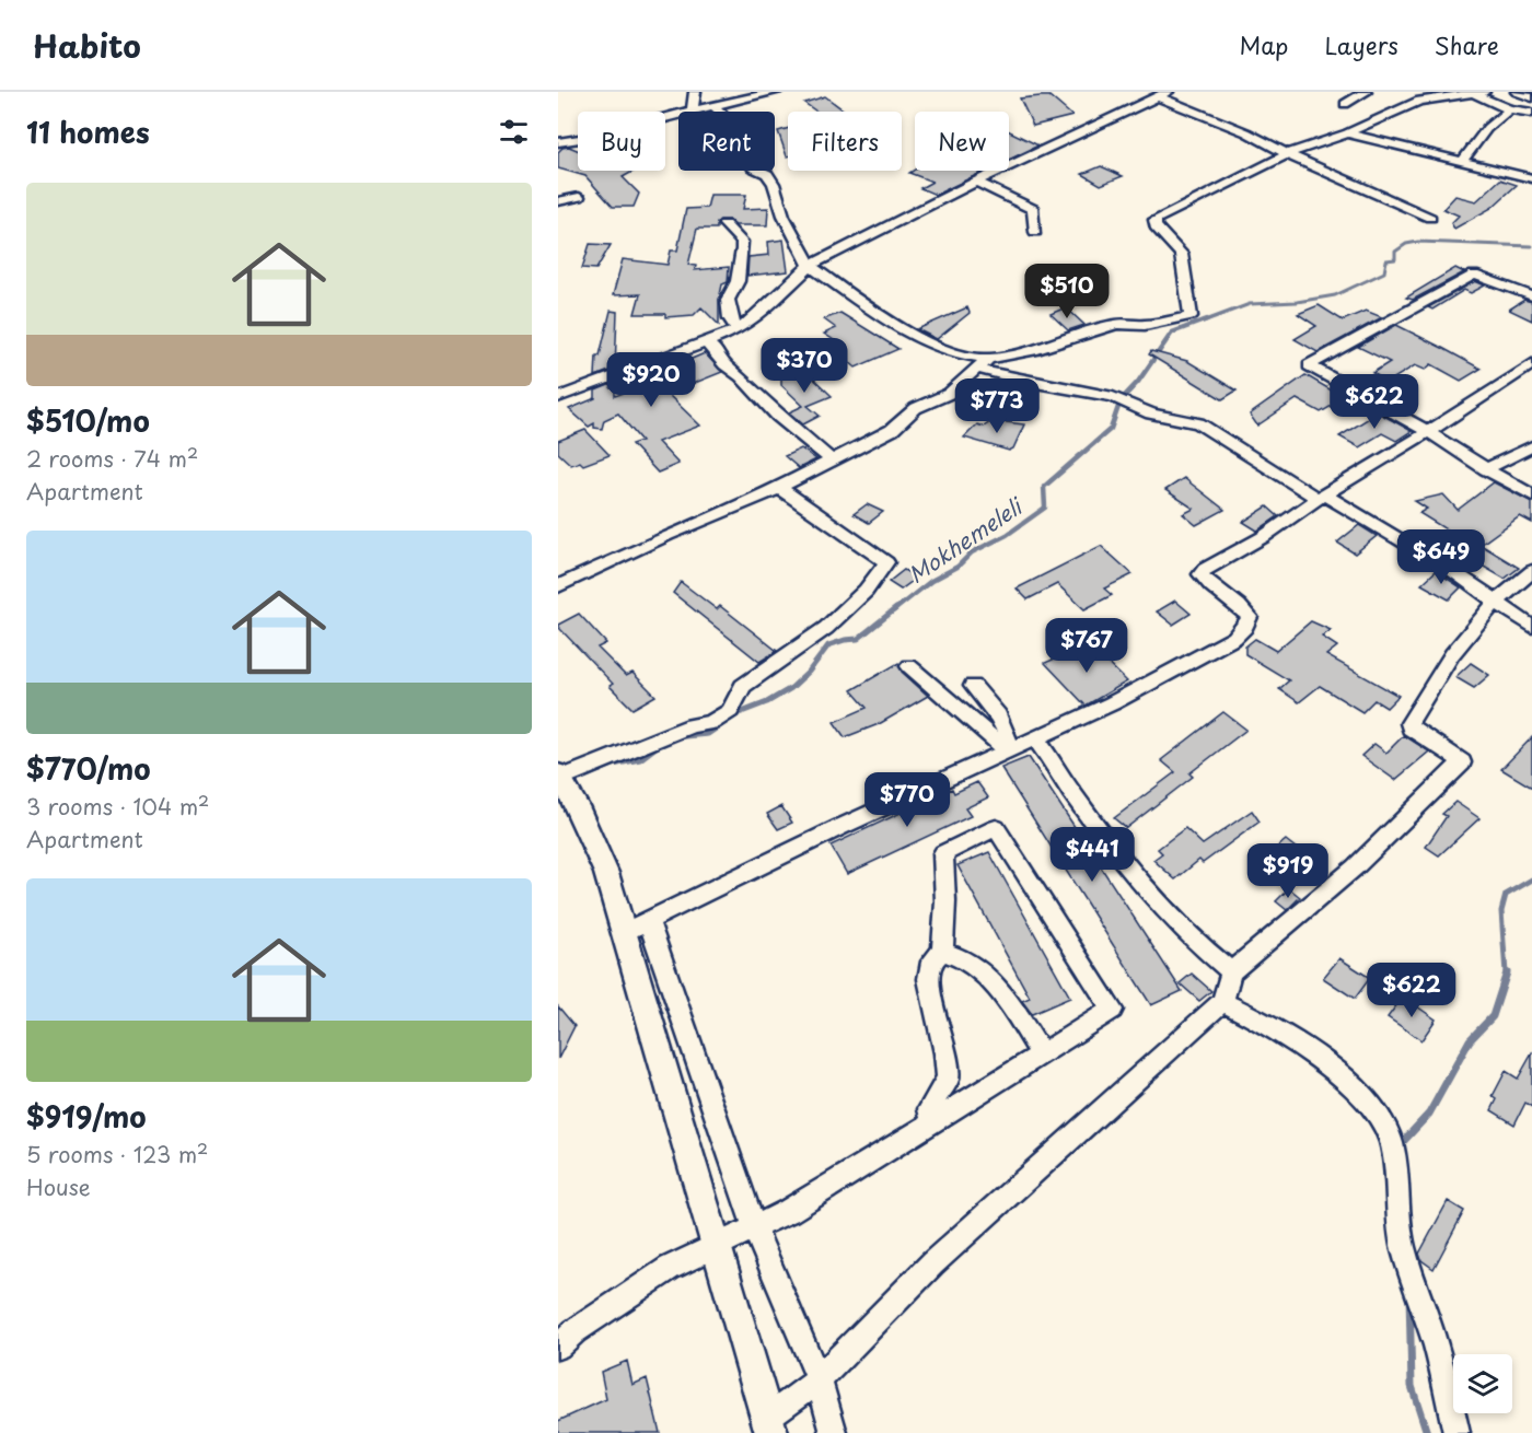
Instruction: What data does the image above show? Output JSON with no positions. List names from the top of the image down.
{
  "water": ["Mokhemeleli"],
  "page": {
    "header": "Habito",
    "nav": ["Map", "Layers", "Share"],
    "heading": "11 homes",
    "chip": [
      "Buy",
      "Rent",
      "Filters",
      "New"
    ],
    "list": [
      {
        "name": "$510/mo",
        "note": "2 rooms · 74 m² · Apartment"
      },
      {
        "name": "$770/mo",
        "note": "3 rooms · 104 m² · Apartment"
      },
      {
        "name": "$919/mo",
        "note": "5 rooms · 123 m² · House"
      }
    ],
    "price": [
      "$510",
      "$370",
      "$920",
      "$622",
      "$773",
      "$649",
      "$767",
      "$770",
      "$441",
      "$919",
      "$622"
    ]
  }
}
